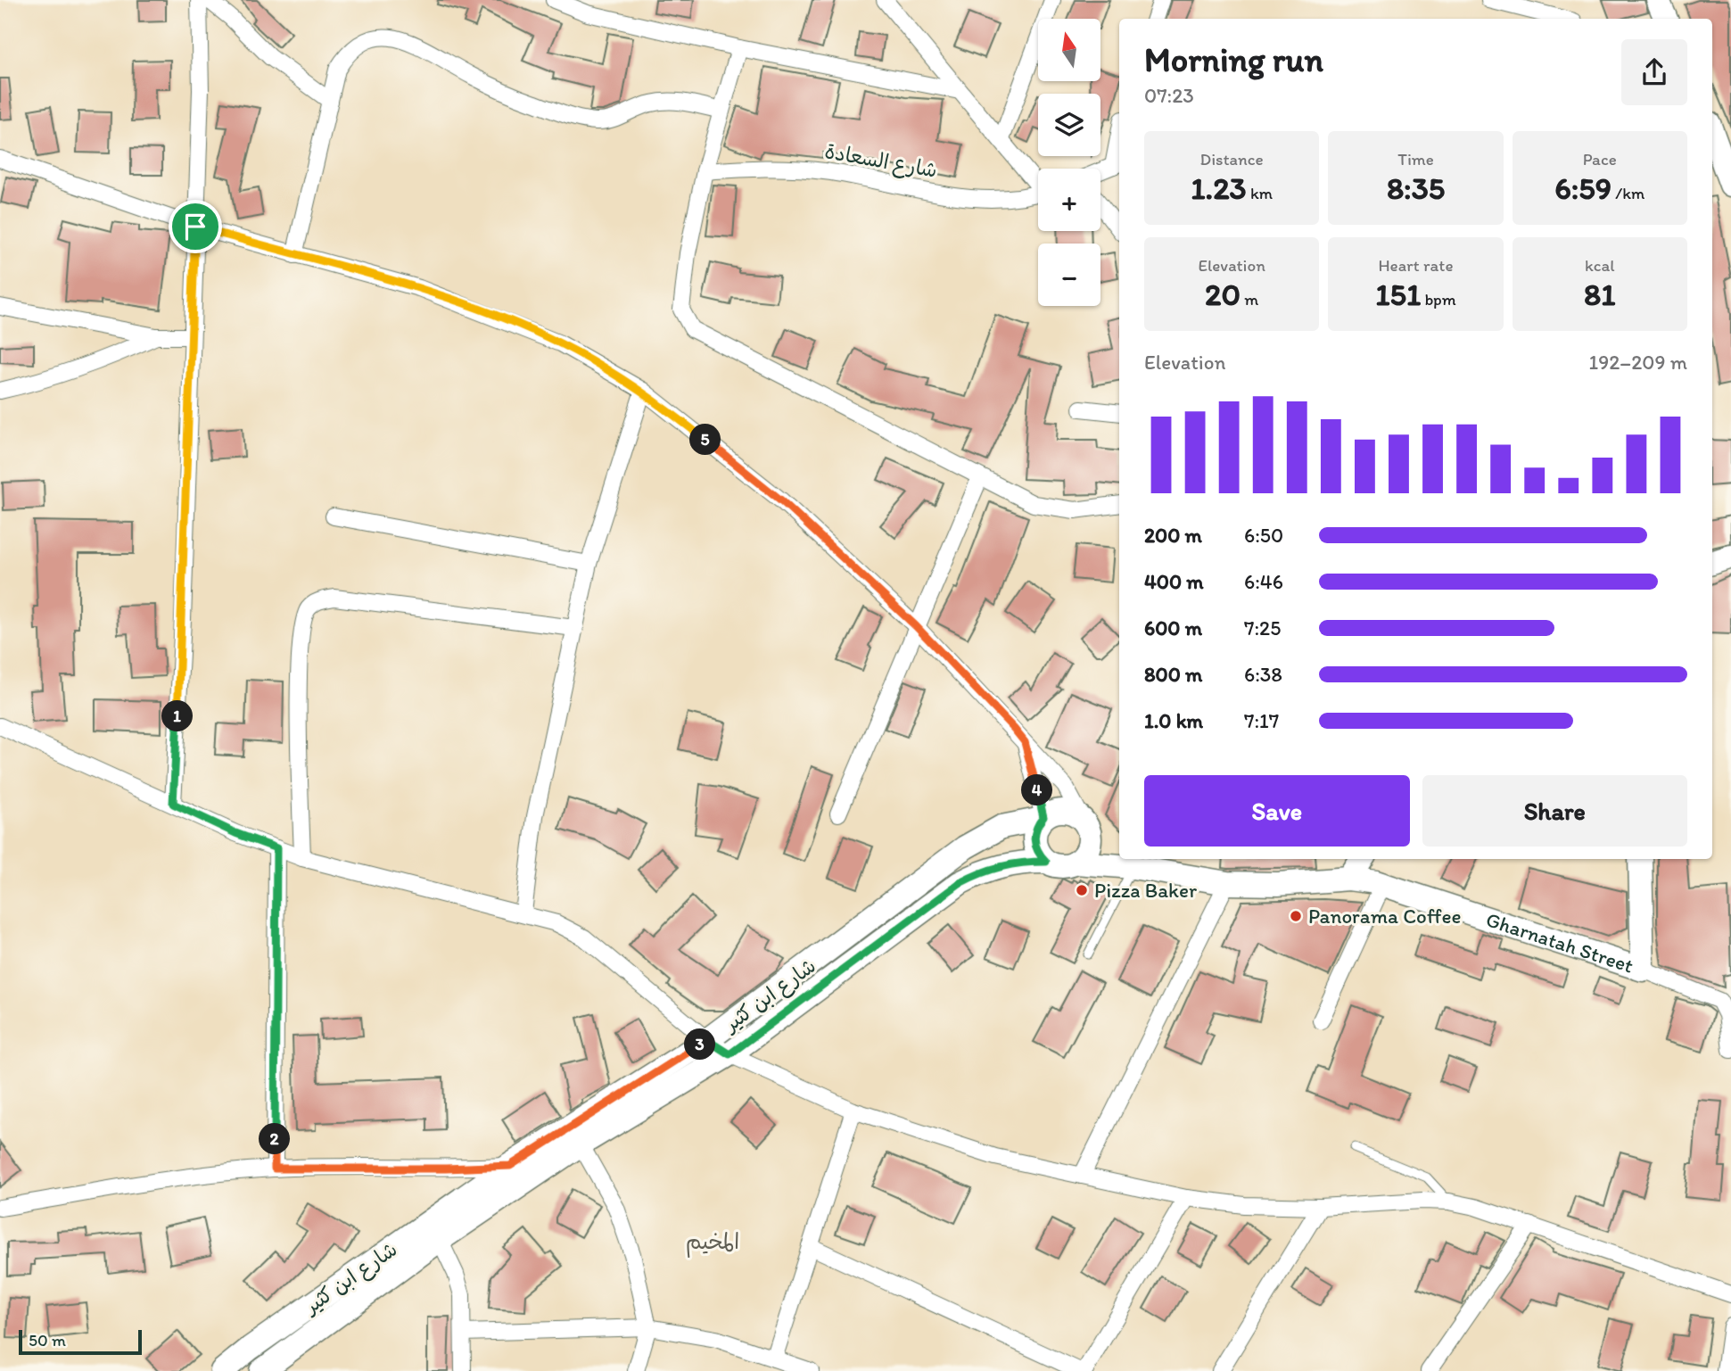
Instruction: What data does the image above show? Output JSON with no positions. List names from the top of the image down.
{
  "streets": {
    "street": ["شارع السعادة", "Gharnatah Street", "شارع ابن كثير"]
  },
  "crossings": [
    ["Gharnatah Street", "شارع ابن كثير"]
  ],
  "districts": ["المخيم"],
  "places": ["Pizza Baker", "Panorama Coffee"],
  "scale_bar": "50 m",
  "north": "top",
  "page": {
    "map_buttons": ["+", "−"],
    "heading": ["Morning run", "07:23"],
    "stats": [
      ["Distance", "1.23 km"],
      ["Time", "8:35"],
      ["Pace", "6:59 /km"],
      ["Elevation", "20 m"],
      ["Heart rate", "151 bpm"],
      ["kcal", "81"]
    ],
    "chart": ["Elevation", "192–209 m"],
    "pins": [
      "5",
      "1",
      "4",
      "3",
      "2"
    ],
    "list": [
      {
        "name": "200 m",
        "note": "6:50"
      },
      {
        "name": "400 m",
        "note": "6:46"
      },
      {
        "name": "600 m",
        "note": "7:25"
      },
      {
        "name": "800 m",
        "note": "6:38"
      },
      {
        "name": "1.0 km",
        "note": "7:17"
      }
    ],
    "buttons": ["Save", "Share"],
    "scale": "50 m"
  }
}
